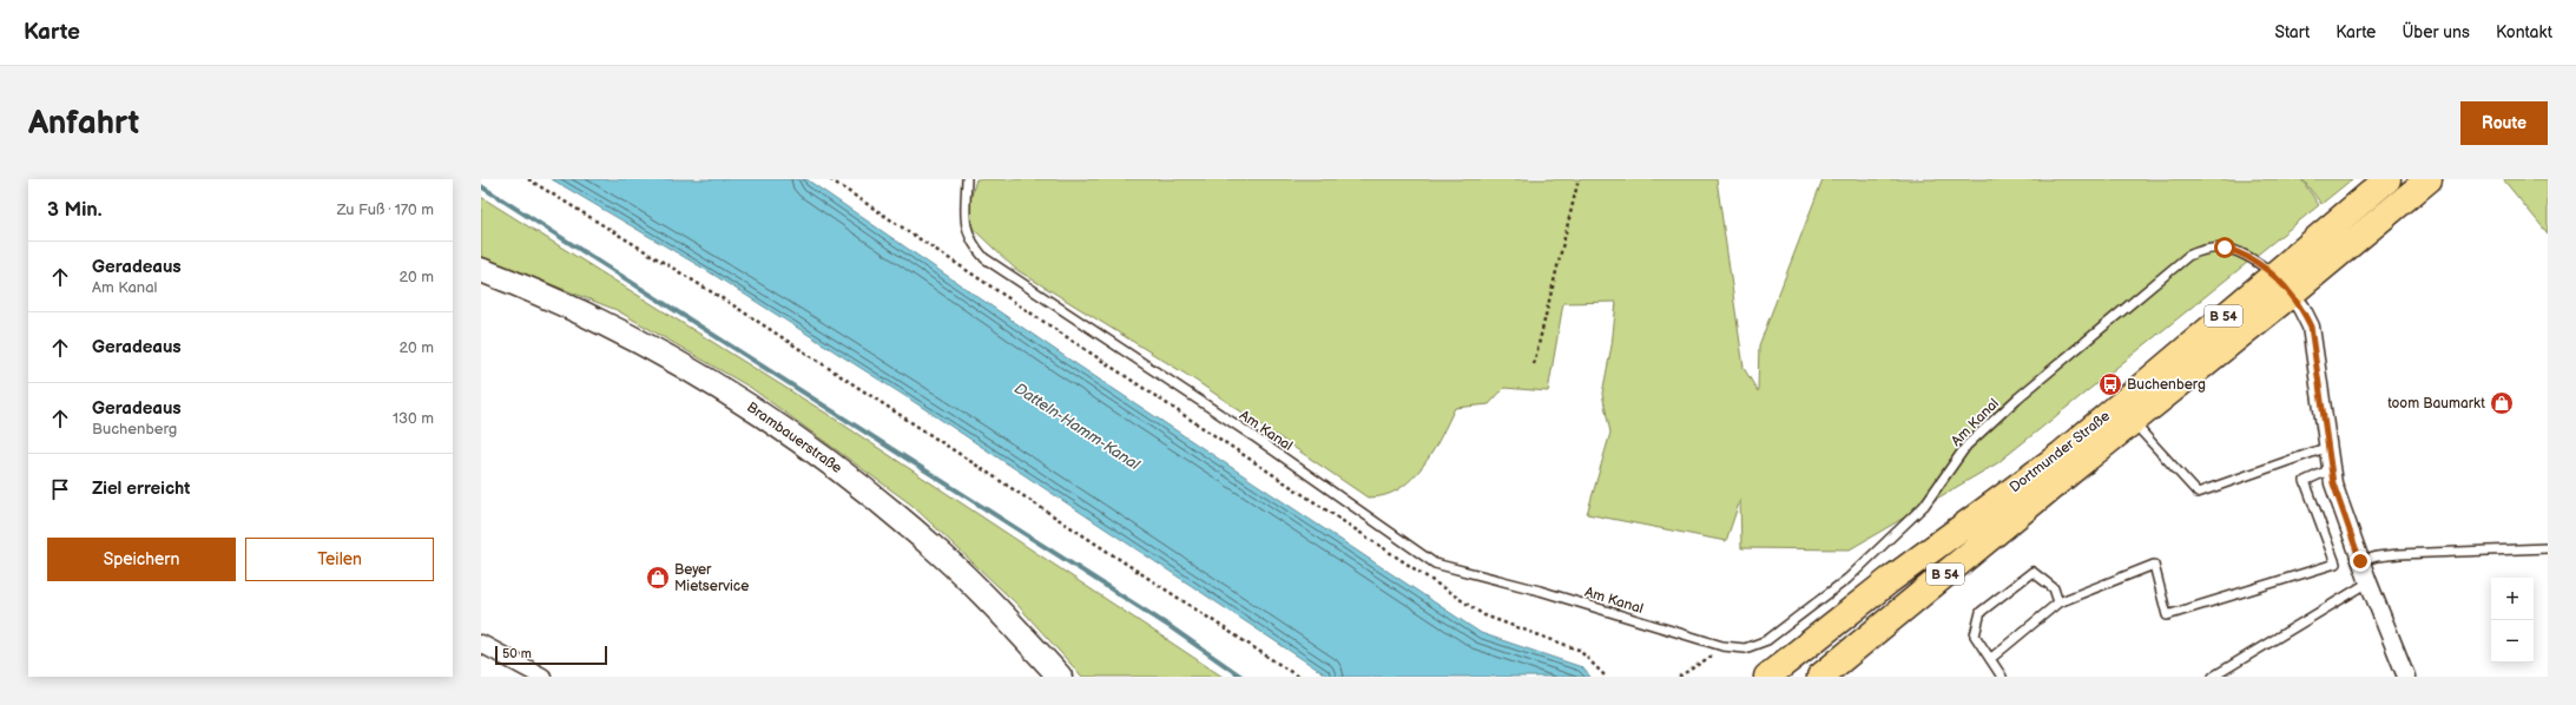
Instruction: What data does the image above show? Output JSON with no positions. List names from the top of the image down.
{
  "streets": {
    "main road": ["B 54", "Brambauerstraße", "Dortmunder Straße"],
    "lane": ["Am Kanal"]
  },
  "crossings": [
    ["Am Kanal", "Dortmunder Straße"]
  ],
  "water": ["Datteln-Hamm-Kanal"],
  "places": {
    "bus stop": ["Buchenberg"],
    "shop": ["toom Baumarkt", "Beyer Mietservice"]
  },
  "scale_bar": "50 m",
  "page": {
    "header": "Karte",
    "nav": [
      "Start",
      "Karte",
      "Über uns",
      "Kontakt"
    ],
    "buttons": [
      "Route",
      ["Speichern", "Teilen"]
    ],
    "title": "Anfahrt",
    "heading": ["3 Min.", "Zu Fuß · 170 m"],
    "list": [
      ["Geradeaus", "Am Kanal", "20 m"],
      ["Geradeaus", "20 m"],
      ["Geradeaus", "Buchenberg", "130 m"],
      "Ziel erreicht"
    ],
    "map_buttons": ["+", "−"],
    "scale": "50 m"
  }
}
